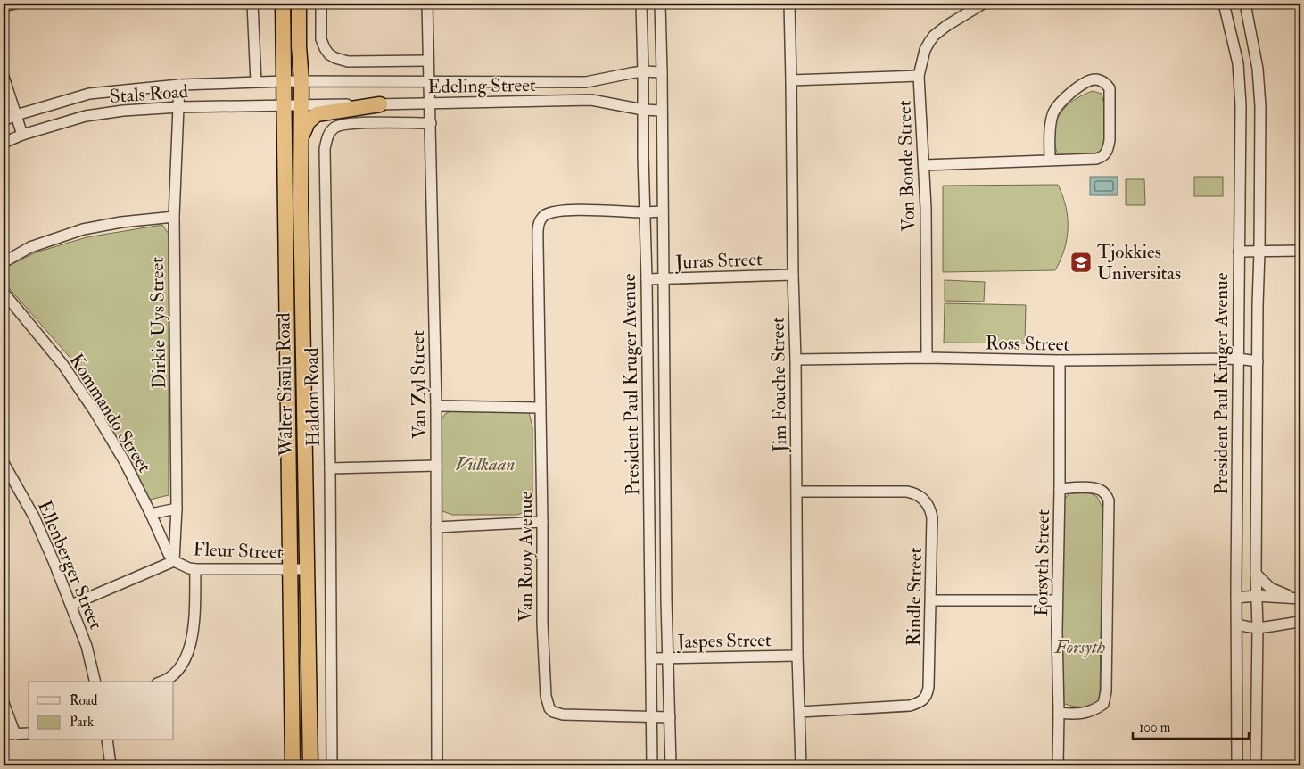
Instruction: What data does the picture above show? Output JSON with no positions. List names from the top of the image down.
{
  "streets": {
    "highway": ["Walter Sisulu Road"],
    "street": [
      "Edeling Street",
      "Stals Road",
      "Von Bonde Street",
      "Juras Street",
      "Dirkie Uys Street",
      "Ross Street",
      "President Paul Kruger Avenue",
      "Van Zyl Street",
      "Jim Fouche Street",
      "Haldon Road",
      "Kommando Street",
      "Fleur Street",
      "Van Rooy Avenue",
      "Forsyth Street",
      "Ellenberger Street",
      "Rindle Street",
      "Jaspes Street"
    ]
  },
  "crossings": [
    ["Edeling Street", "Stals Road"],
    ["Edeling Street", "President Paul Kruger Avenue"],
    ["Edeling Street", "Walter Sisulu Road"],
    ["Edeling Street", "Van Zyl Street"],
    ["Stals Road", "Dirkie Uys Street"],
    ["Stals Road", "Walter Sisulu Road"],
    ["Von Bonde Street", "Ross Street"],
    ["Juras Street", "President Paul Kruger Avenue"],
    ["Juras Street", "Jim Fouche Street"],
    ["Dirkie Uys Street", "Kommando Street"],
    ["Dirkie Uys Street", "Fleur Street"],
    ["Ross Street", "President Paul Kruger Avenue"],
    ["Ross Street", "Jim Fouche Street"],
    ["Ross Street", "Forsyth Street"],
    ["President Paul Kruger Avenue", "Van Rooy Avenue"],
    ["President Paul Kruger Avenue", "Jaspes Street"],
    ["Walter Sisulu Road", "Fleur Street"],
    ["Van Zyl Street", "Haldon Road"],
    ["Jim Fouche Street", "Rindle Street"],
    ["Jim Fouche Street", "Jaspes Street"],
    ["Kommando Street", "Fleur Street"],
    ["Fleur Street", "Ellenberger Street"]
  ],
  "parks": ["Vulkaan", "Forsyth"],
  "places": {
    "school or university": ["Tjokkies Universitas"]
  },
  "legend": ["Road", "Park"],
  "scale_bar": "100 m"
}
